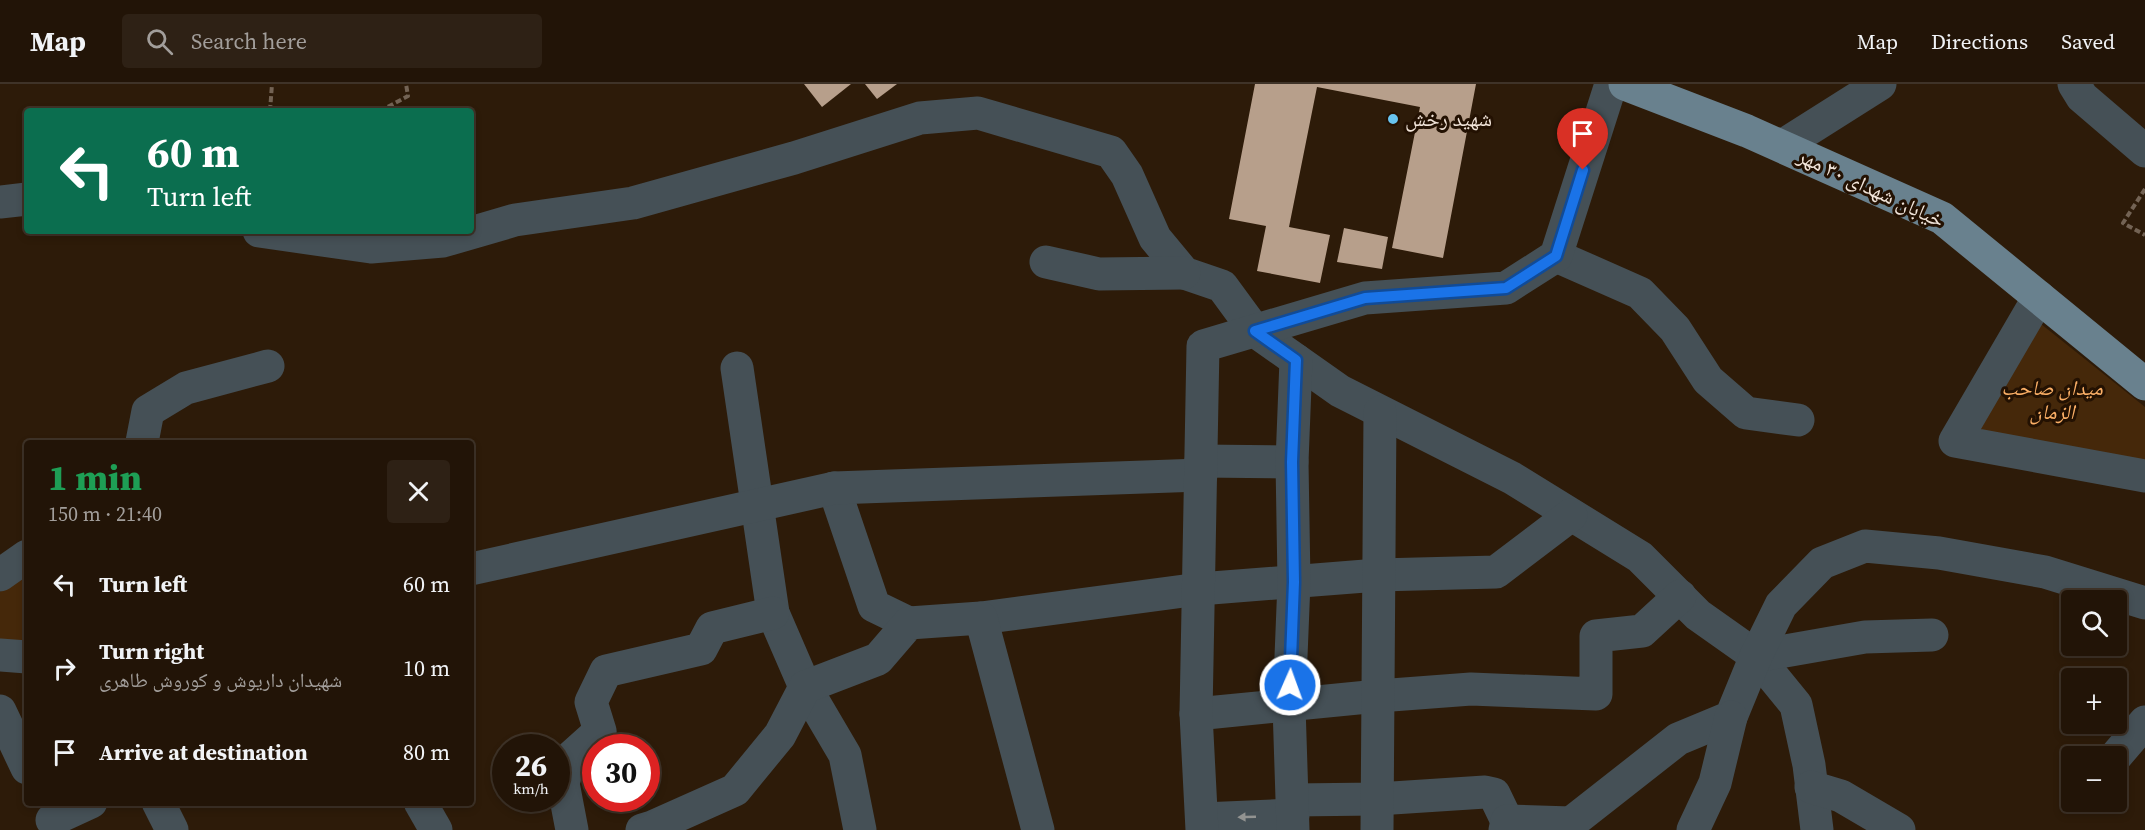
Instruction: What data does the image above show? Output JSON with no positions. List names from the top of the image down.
{
  "streets": {
    "main road": ["خیابان شهدای ۳۰ مهر"]
  },
  "parks": ["میدان صاحب الزمان"],
  "places": ["شهید رخش"],
  "page": {
    "header": "Map",
    "search": "Search here",
    "nav": ["Map", "Directions", "Saved"],
    "turn": ["60 m", "Turn left"],
    "heading": ["1 min", "150 m · 21:40"],
    "list": [
      {
        "name": "Turn left",
        "value": "60 m"
      },
      {
        "name": "Turn right",
        "note": "شهیدان داریوش و کوروش طاهری",
        "value": "10 m"
      },
      {
        "name": "Arrive at destination",
        "value": "80 m"
      }
    ],
    "map_buttons": ["+", "−"],
    "speed": "26 km/h",
    "limit": "30"
  }
}
